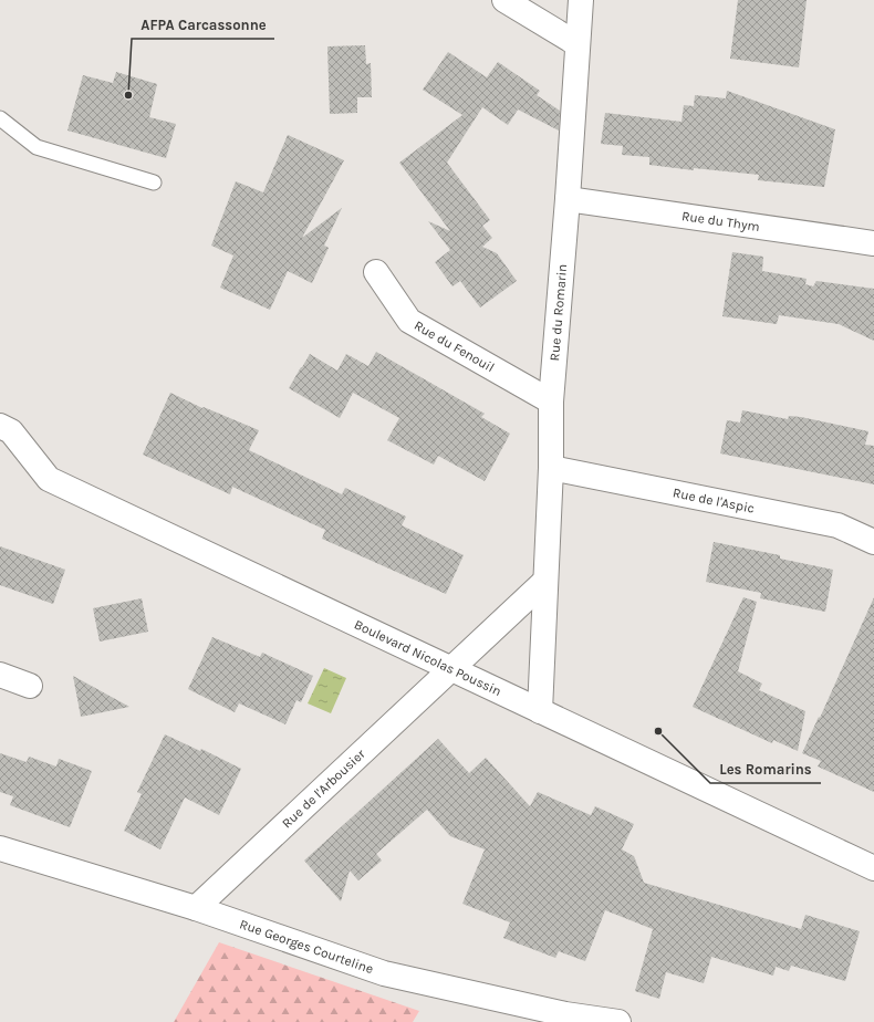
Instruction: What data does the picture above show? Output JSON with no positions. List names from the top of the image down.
{
  "streets": {
    "street": [
      "Rue du Thym",
      "Rue du Romarin",
      "Rue du Fenouil",
      "Rue de l'Aspic",
      "Boulevard Nicolas Poussin",
      "Rue de l'Arbousier",
      "Rue Georges Courteline"
    ]
  },
  "crossings": [
    ["Rue du Thym", "Rue du Romarin"],
    ["Rue du Romarin", "Rue du Fenouil"],
    ["Rue du Romarin", "Rue de l'Aspic"],
    ["Rue du Romarin", "Boulevard Nicolas Poussin"],
    ["Boulevard Nicolas Poussin", "Rue de l'Arbousier"],
    ["Rue de l'Arbousier", "Rue Georges Courteline"]
  ],
  "places": ["AFPA Carcassonne", "Les Romarins"]
}
